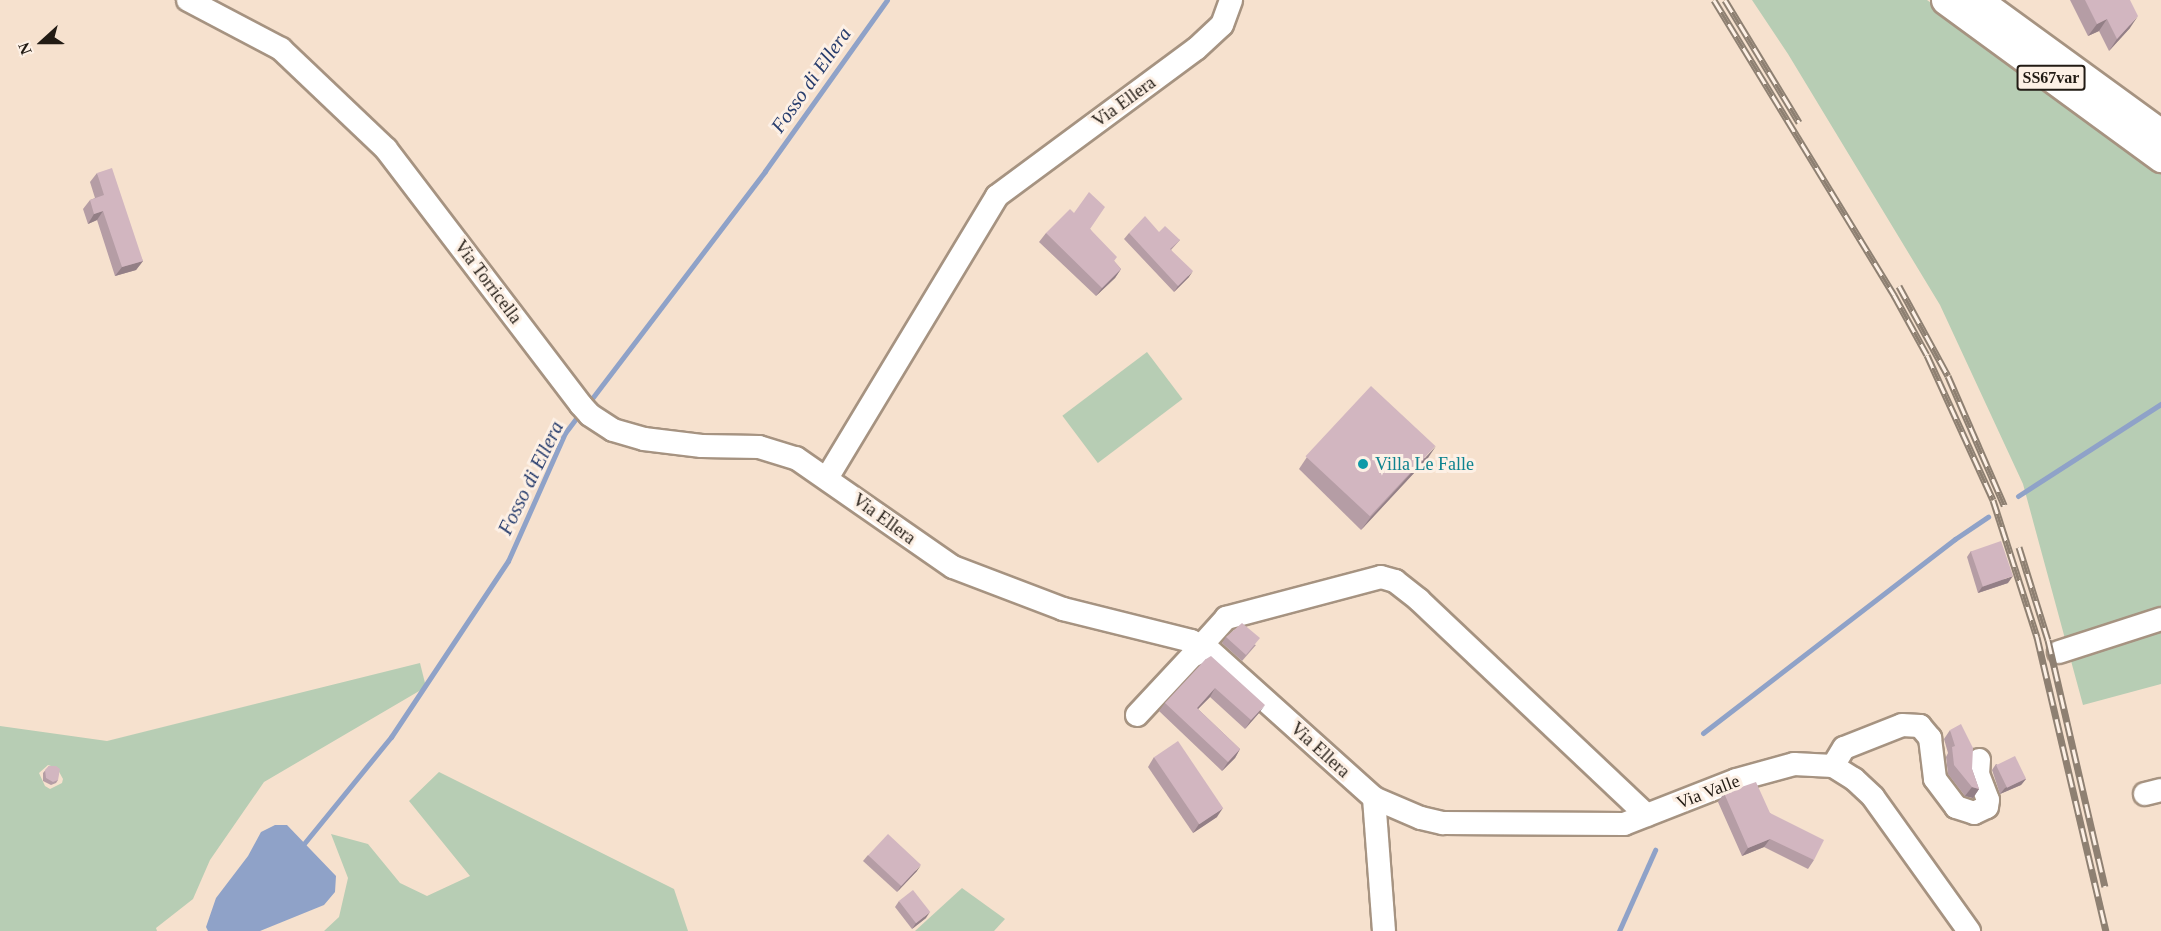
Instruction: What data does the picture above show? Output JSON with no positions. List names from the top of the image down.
{
  "streets": {
    "main road": ["SS67var"],
    "street": ["Via Ellera", "Via Torricella", "Via Valle"]
  },
  "crossings": [
    ["Via Ellera", "Via Torricella"],
    ["Via Ellera", "Via Valle"]
  ],
  "water": ["Fosso di Ellera"],
  "places": ["Villa Le Falle"],
  "north": "left"
}
